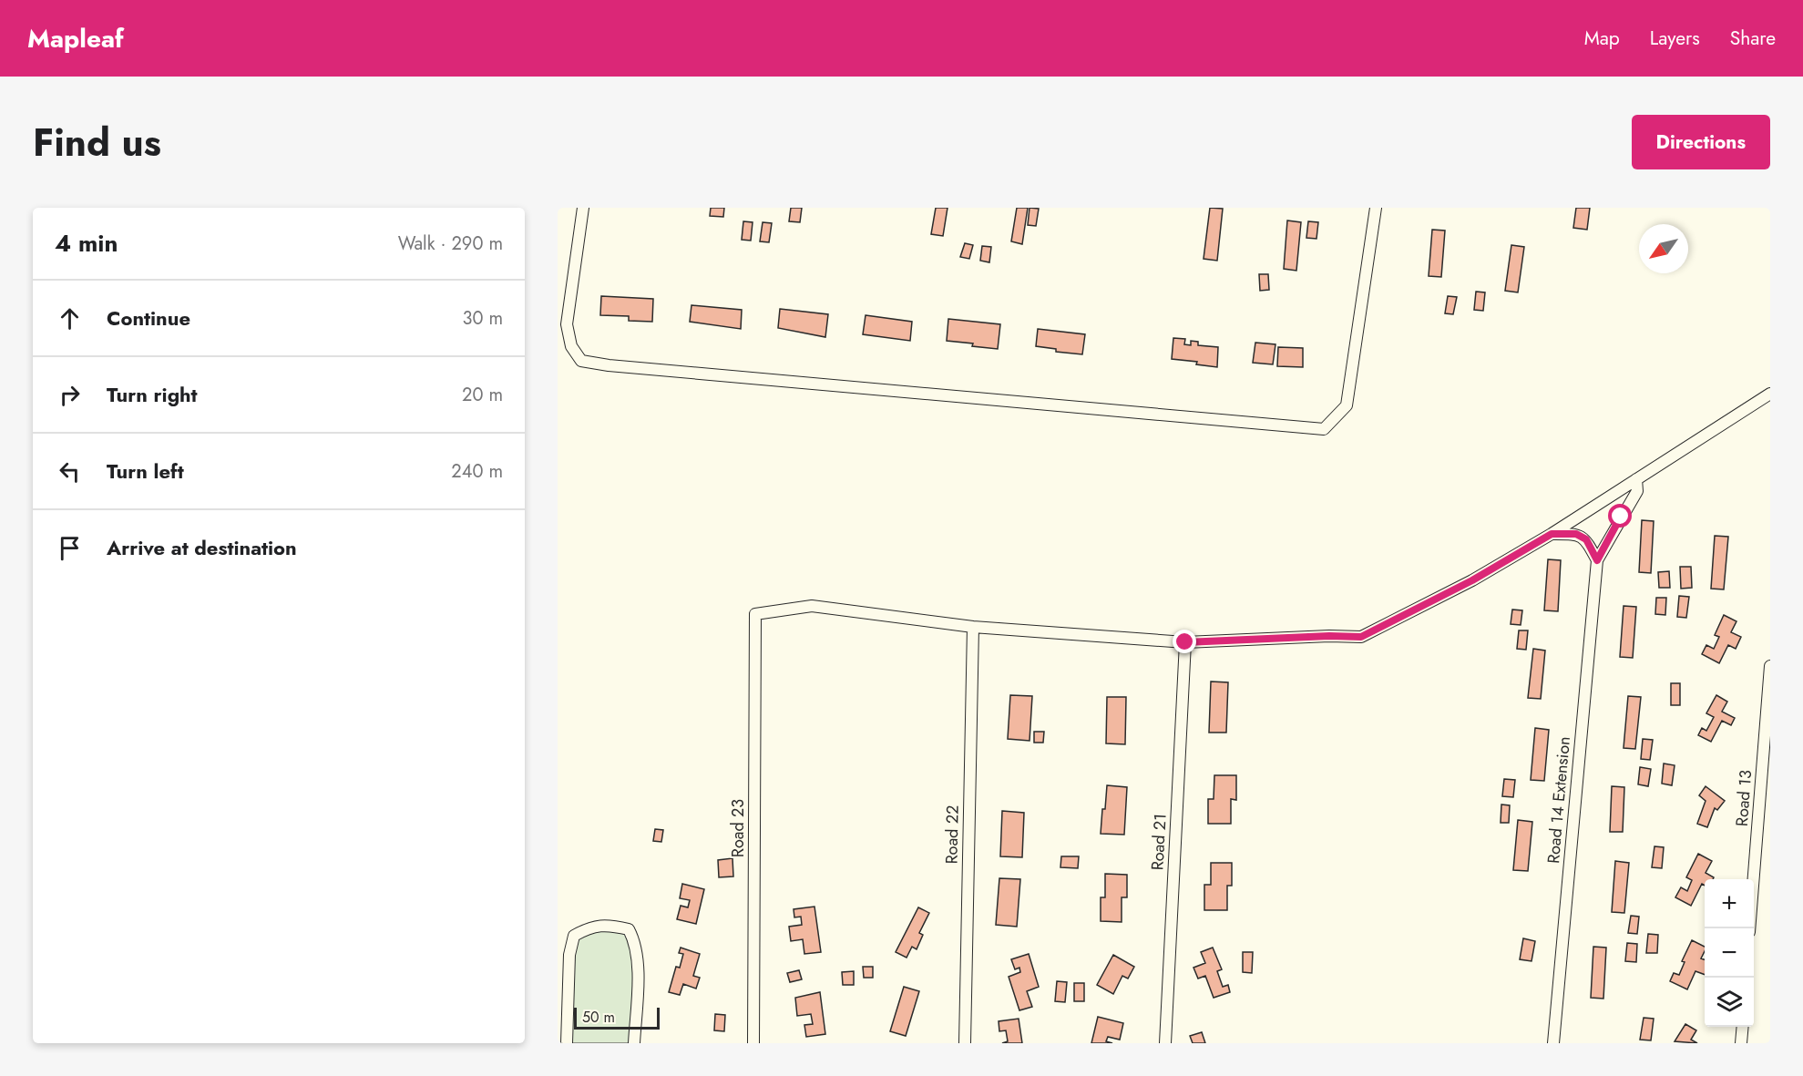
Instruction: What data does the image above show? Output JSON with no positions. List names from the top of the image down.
{
  "streets": {
    "street": [
      "Road 13",
      "Road 14 Extension",
      "Road 23",
      "Road 22",
      "Road 21"
    ]
  },
  "crossings": [
    ["Road 23", "Road 22"]
  ],
  "scale_bar": "50 m",
  "north": "bottom left",
  "page": {
    "header": "Mapleaf",
    "nav": ["Map", "Layers", "Share"],
    "title": "Find us",
    "buttons": "Directions",
    "heading": ["4 min", "Walk · 290 m"],
    "list": [
      ["Continue", "30 m"],
      ["Turn right", "20 m"],
      ["Turn left", "240 m"],
      "Arrive at destination"
    ],
    "map_buttons": ["+", "−"],
    "scale": "50 m"
  }
}
